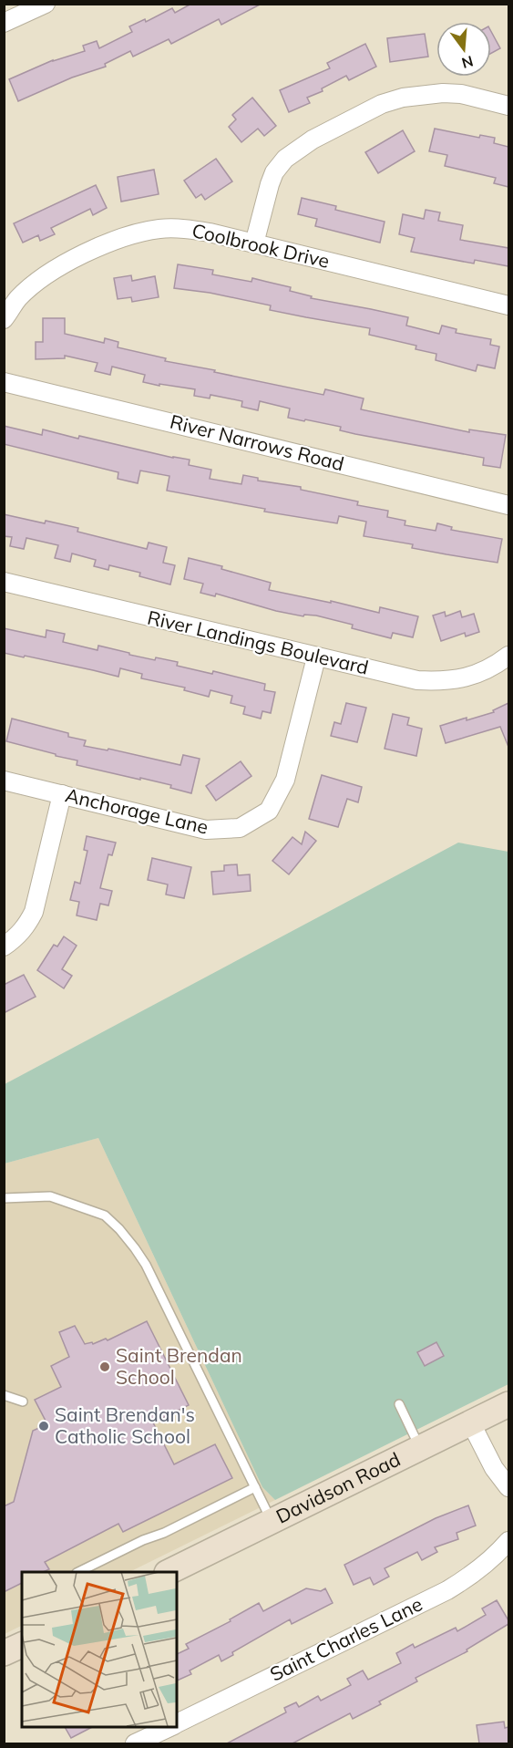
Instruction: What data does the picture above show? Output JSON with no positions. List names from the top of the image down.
{
  "streets": {
    "main road": ["Davidson Road"],
    "street": [
      "Coolbrook Drive",
      "River Narrows Road",
      "River Landings Boulevard",
      "Anchorage Lane",
      "Saint Charles Lane"
    ]
  },
  "crossings": [
    ["River Landings Boulevard", "Anchorage Lane"]
  ],
  "places": ["Saint Brendan School", "Saint Brendan's Catholic School"],
  "north": "bottom"
}
